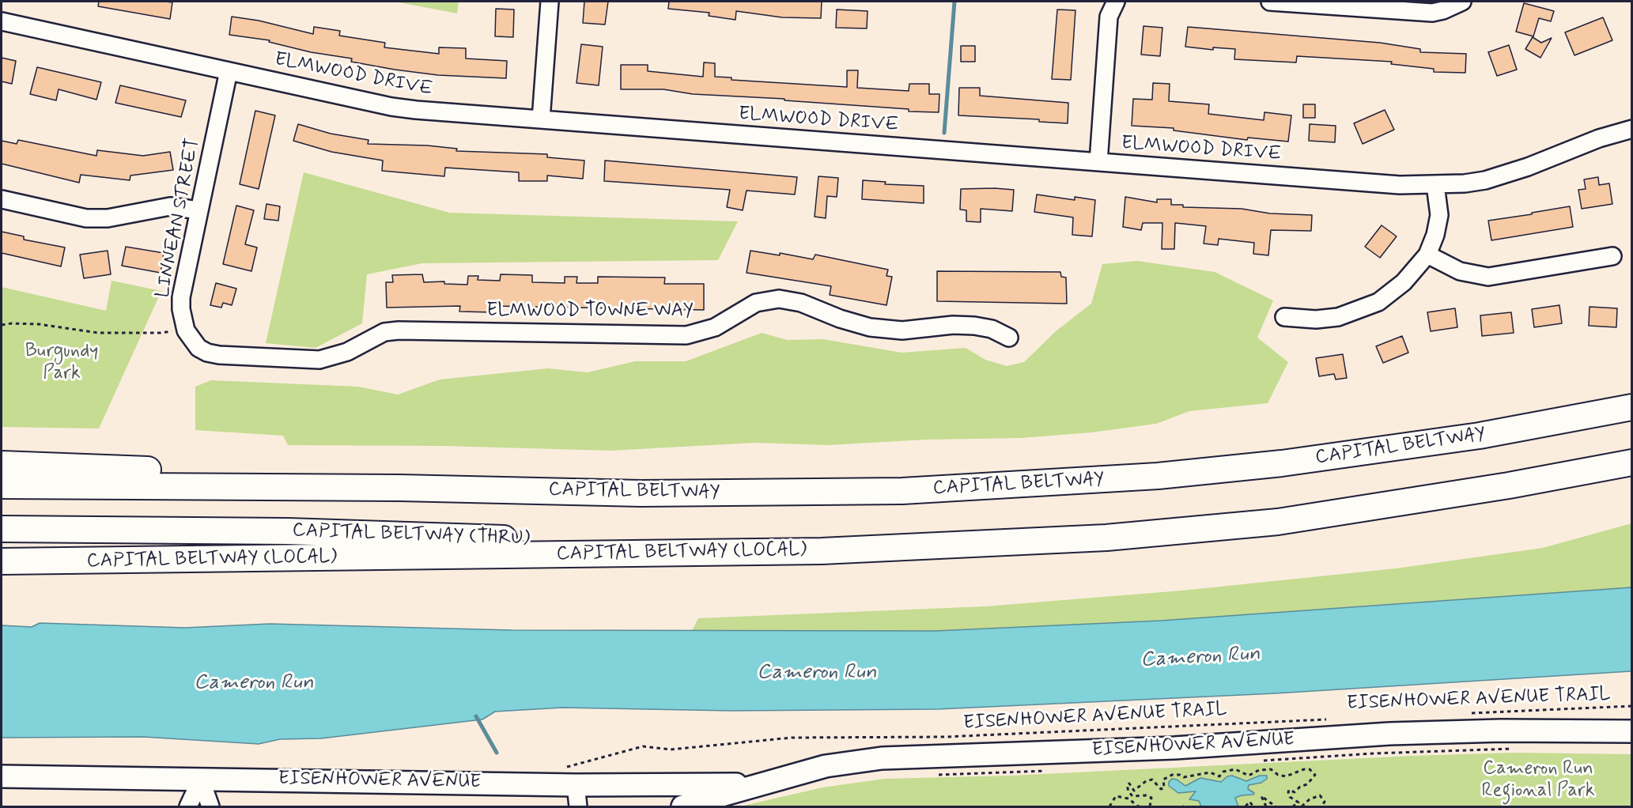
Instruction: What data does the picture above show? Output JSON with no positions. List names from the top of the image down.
{
  "streets": {
    "highway": ["CAPITAL BELTWAY", "CAPITAL BELTWAY (THRU)", "CAPITAL BELTWAY (LOCAL)"],
    "main road": ["EISENHOWER AVENUE"],
    "street": ["ELMWOOD DRIVE", "LINNEAN STREET", "ELMWOOD TOWNE WAY"],
    "path": ["EISENHOWER AVENUE TRAIL"]
  },
  "crossings": [
    ["ELMWOOD DRIVE", "LINNEAN STREET"],
    ["LINNEAN STREET", "ELMWOOD TOWNE WAY"],
    ["CAPITAL BELTWAY (THRU)", "CAPITAL BELTWAY (LOCAL)"],
    ["EISENHOWER AVENUE TRAIL", "EISENHOWER AVENUE"]
  ],
  "water": ["Cameron Run"],
  "parks": ["Burgundy Park", "Cameron Run Regional Park"]
}
